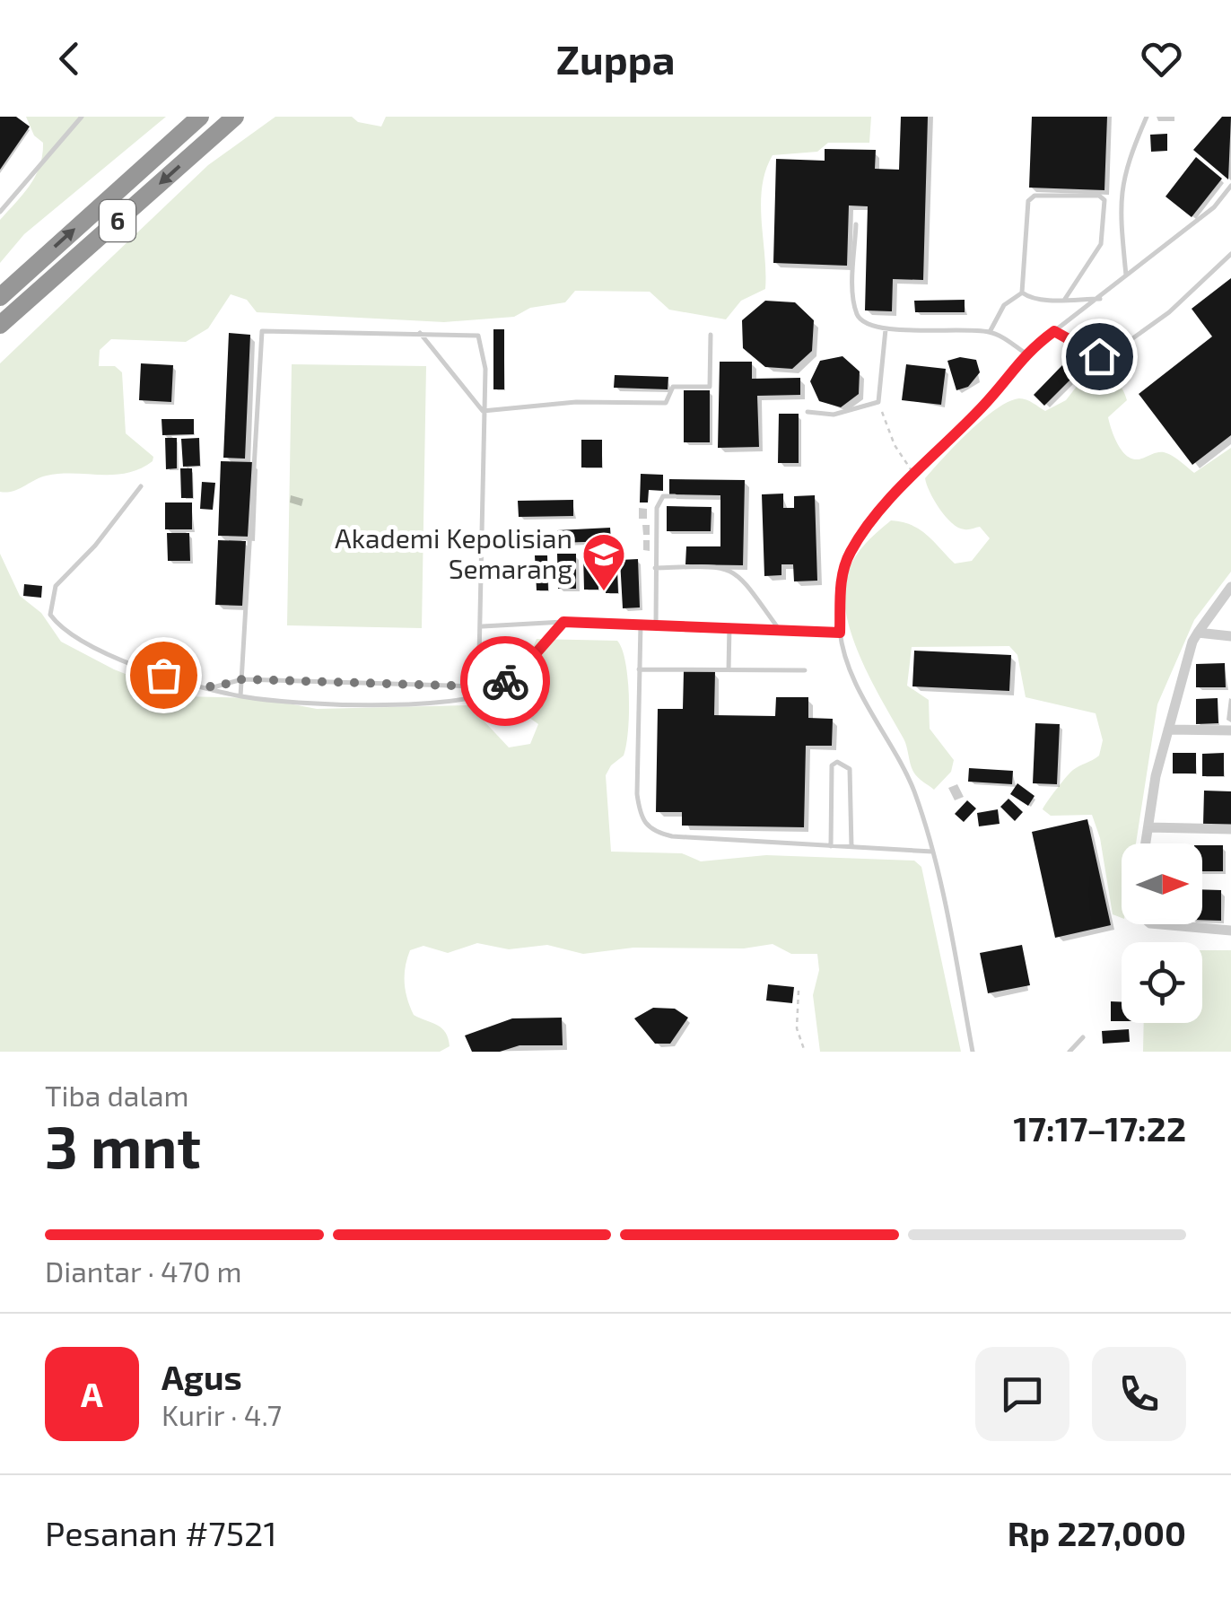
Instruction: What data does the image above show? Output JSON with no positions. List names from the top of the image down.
{
  "streets": {
    "highway": ["6"]
  },
  "places": {
    "school or university": ["Akademi Kepolisian Semarang"]
  },
  "north": "right",
  "page": {
    "header": "Zuppa",
    "heading": ["3 mnt", "Tiba dalam", "17:17–17:22"],
    "panel": [
      "Agus",
      "Kurir · 4.7",
      "Pesanan #7521",
      "Rp 227,000"
    ],
    "bar": "Diantar · 470 m",
    "round": "A"
  }
}
